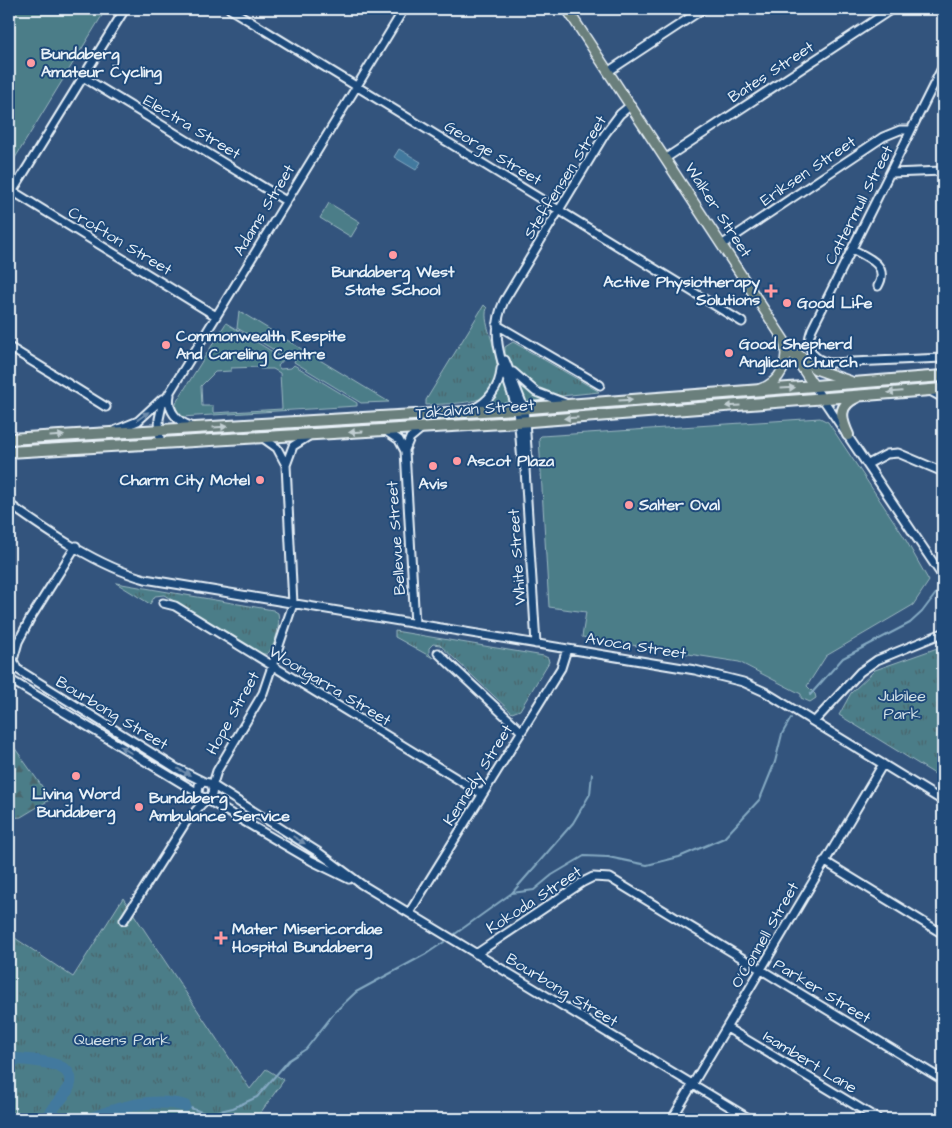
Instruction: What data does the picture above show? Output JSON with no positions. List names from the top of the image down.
{
  "streets": {
    "highway": ["Takalvan Street"],
    "main road": ["Walker Street"],
    "street": [
      "Bates Street",
      "Electra Street",
      "George Street",
      "Eriksen Street",
      "Steffensen Street",
      "Cattermull Street",
      "Adams Street",
      "Crofton Street",
      "Bellevue Street",
      "White Street",
      "Avoca Street",
      "Woongarra Street",
      "Bourbong Street",
      "Hope Street",
      "Kennedy Street",
      "Kokoda Street",
      "O'Connell Street",
      "Parker Street",
      "Isambert Lane"
    ]
  },
  "crossings": [
    ["Bates Street", "Walker Street"],
    ["Electra Street", "Adams Street"],
    ["George Street", "Steffensen Street"],
    ["George Street", "Adams Street"],
    ["Eriksen Street", "Cattermull Street"],
    ["Eriksen Street", "Walker Street"],
    ["Steffensen Street", "Walker Street"],
    ["Steffensen Street", "Takalvan Street"],
    ["Steffensen Street", "White Street"],
    ["Adams Street", "Crofton Street"],
    ["Adams Street", "Takalvan Street"],
    ["Walker Street", "Takalvan Street"],
    ["Takalvan Street", "White Street"],
    ["Bellevue Street", "Avoca Street"],
    ["White Street", "Avoca Street"],
    ["Avoca Street", "Hope Street"],
    ["Avoca Street", "Kennedy Street"],
    ["Avoca Street", "O'Connell Street"],
    ["Woongarra Street", "Hope Street"],
    ["Woongarra Street", "Kennedy Street"],
    ["Bourbong Street", "Hope Street"],
    ["Bourbong Street", "Kennedy Street"],
    ["Bourbong Street", "Kokoda Street"],
    ["Bourbong Street", "O'Connell Street"],
    ["Kokoda Street", "Parker Street"],
    ["O'Connell Street", "Parker Street"],
    ["O'Connell Street", "Isambert Lane"]
  ],
  "parks": ["Jubilee Park", "Queens Park"],
  "places": {
    "other": [
      "Bundaberg Amateur Cycling",
      "Bundaberg West State School",
      "Good Life",
      "Commonwealth Respite And Careling Centre",
      "Good Shepherd Anglican Church",
      "Ascot Plaza",
      "Avis",
      "Charm City Motel",
      "Salter Oval",
      "Living Word Bundaberg",
      "Bundaberg Ambulance Service"
    ],
    "health": ["Active Physiotherapy Solutions", "Mater Misericordiae Hospital Bundaberg"]
  }
}
